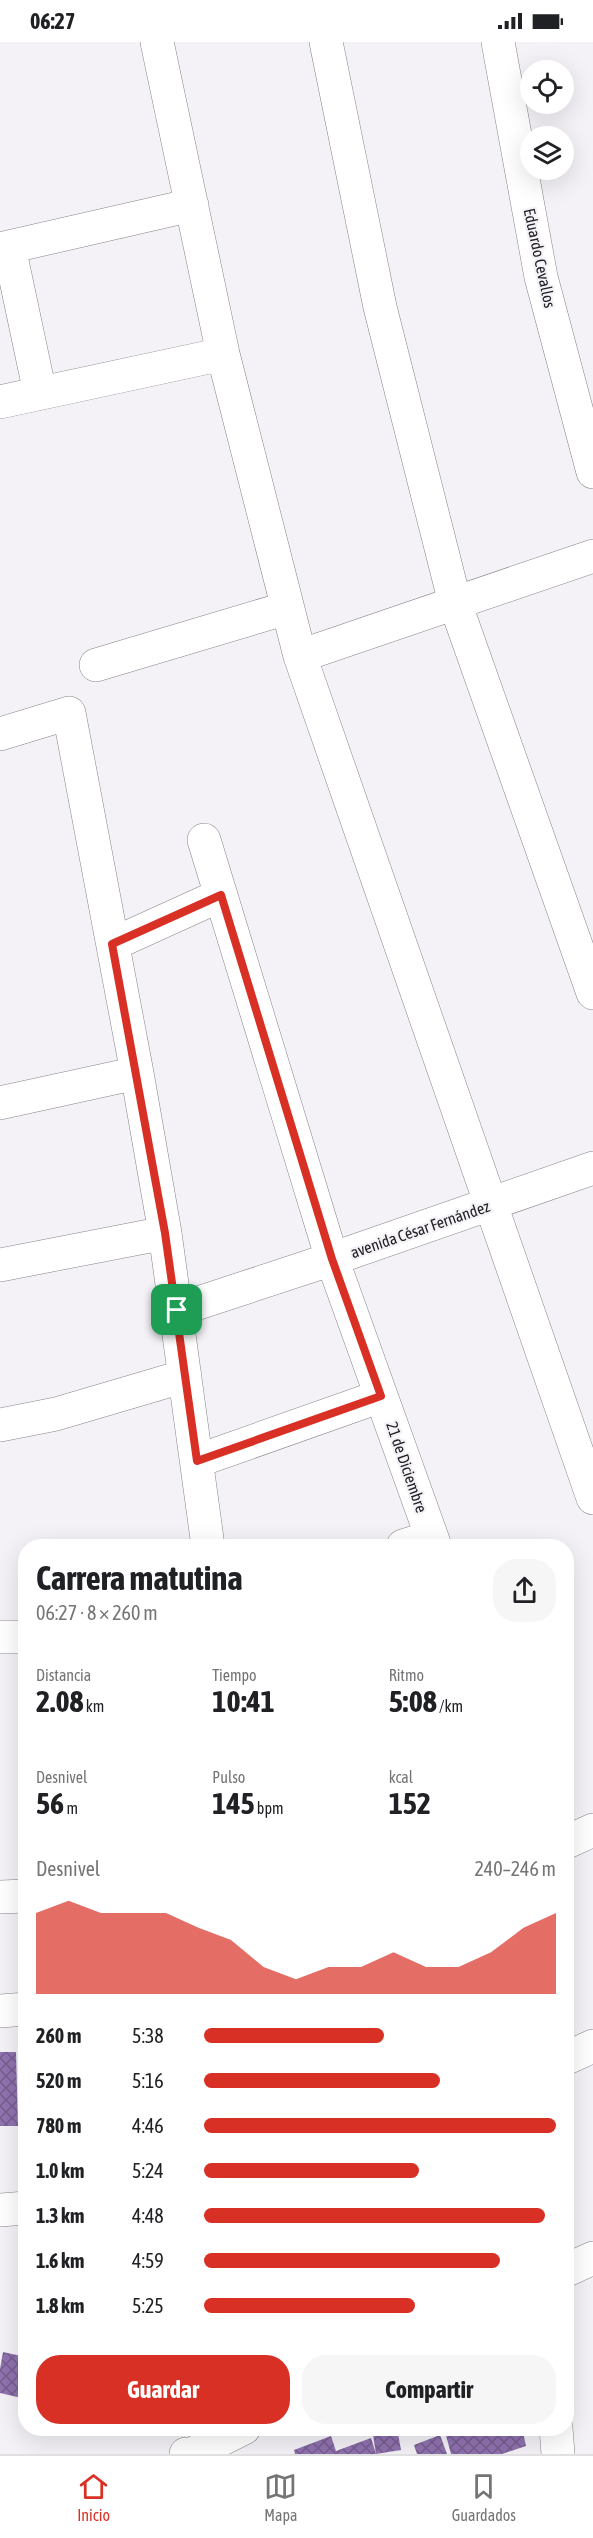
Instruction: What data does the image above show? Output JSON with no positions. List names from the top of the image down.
{
  "streets": {
    "street": ["Eduardo Cevallos", "avenida César Fernández", "21 de Diciembre"]
  },
  "crossings": [
    ["avenida César Fernández", "21 de Diciembre"]
  ],
  "page": {
    "status": "06:27",
    "heading": ["Carrera matutina", "06:27 · 8 × 260 m"],
    "stats": [
      ["Distancia", "2.08 km"],
      ["Tiempo", "10:41"],
      ["Ritmo", "5:08 /km"],
      ["Desnivel", "56 m"],
      ["Pulso", "145 bpm"],
      ["kcal", "152"]
    ],
    "chart": ["Desnivel", "240–246 m"],
    "list": [
      {
        "name": "260 m",
        "note": "5:38"
      },
      {
        "name": "520 m",
        "note": "5:16"
      },
      {
        "name": "780 m",
        "note": "4:46"
      },
      {
        "name": "1.0 km",
        "note": "5:24"
      },
      {
        "name": "1.3 km",
        "note": "4:48"
      },
      {
        "name": "1.6 km",
        "note": "4:59"
      },
      {
        "name": "1.8 km",
        "note": "5:25"
      }
    ],
    "buttons": ["Guardar", "Compartir"],
    "tabs": ["Inicio", "Mapa", "Guardados"]
  }
}
